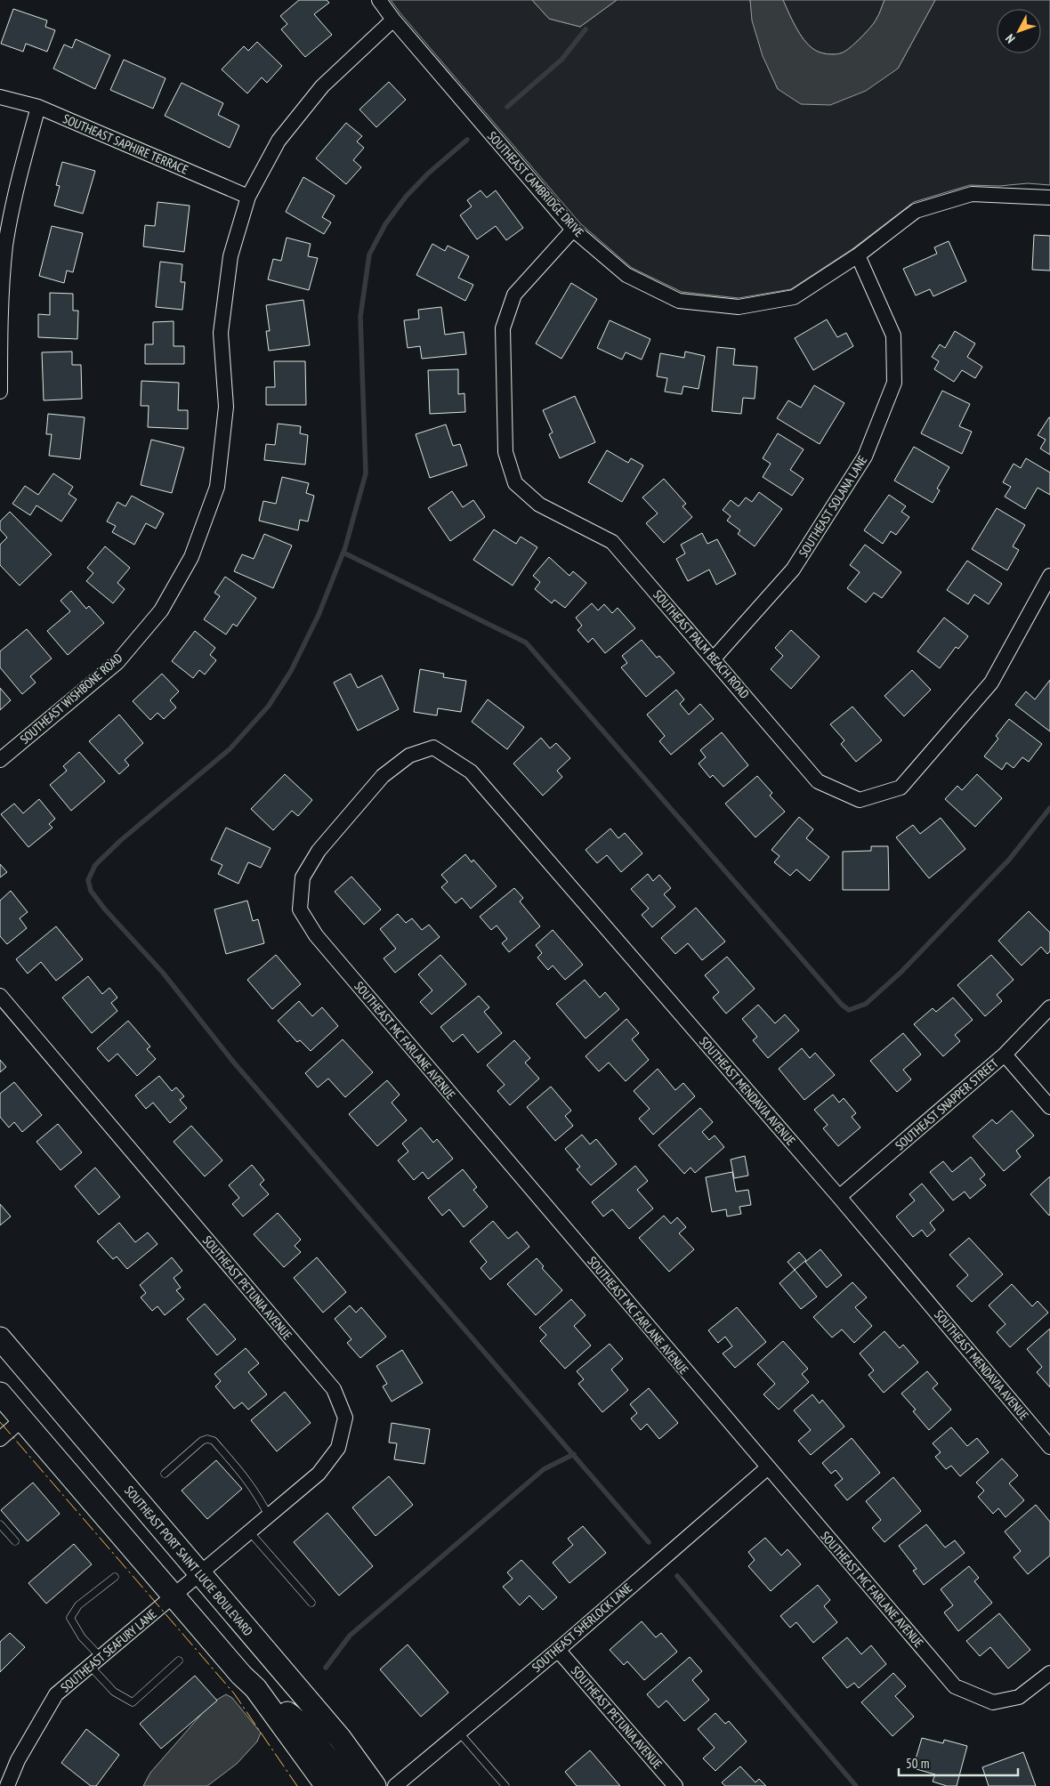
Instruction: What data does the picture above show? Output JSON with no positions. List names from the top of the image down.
{
  "streets": {
    "main road": ["SOUTHEAST PORT SAINT LUCIE BOULEVARD"],
    "street": [
      "SOUTHEAST SAPHIRE TERRACE",
      "SOUTHEAST CAMBRIDGE DRIVE",
      "SOUTHEAST SOLANA LANE",
      "SOUTHEAST PALM BEACH ROAD",
      "SOUTHEAST WISHBONE ROAD",
      "SOUTHEAST MC FARLANE AVENUE",
      "SOUTHEAST MENDAVIA AVENUE",
      "SOUTHEAST SNAPPER STREET",
      "SOUTHEAST PETUNIA AVENUE",
      "SOUTHEAST SHERLOCK LANE",
      "SOUTHEAST SEAFURY LANE"
    ]
  },
  "crossings": [
    ["SOUTHEAST SAPHIRE TERRACE", "SOUTHEAST WISHBONE ROAD"],
    ["SOUTHEAST CAMBRIDGE DRIVE", "SOUTHEAST SOLANA LANE"],
    ["SOUTHEAST CAMBRIDGE DRIVE", "SOUTHEAST PALM BEACH ROAD"],
    ["SOUTHEAST CAMBRIDGE DRIVE", "SOUTHEAST WISHBONE ROAD"],
    ["SOUTHEAST SOLANA LANE", "SOUTHEAST PALM BEACH ROAD"],
    ["SOUTHEAST MC FARLANE AVENUE", "SOUTHEAST MENDAVIA AVENUE"],
    ["SOUTHEAST MC FARLANE AVENUE", "SOUTHEAST SHERLOCK LANE"],
    ["SOUTHEAST MENDAVIA AVENUE", "SOUTHEAST SNAPPER STREET"],
    ["SOUTHEAST PETUNIA AVENUE", "SOUTHEAST PORT SAINT LUCIE BOULEVARD"],
    ["SOUTHEAST PETUNIA AVENUE", "SOUTHEAST SHERLOCK LANE"],
    ["SOUTHEAST PETUNIA AVENUE", "SOUTHEAST SEAFURY LANE"],
    ["SOUTHEAST PORT SAINT LUCIE BOULEVARD", "SOUTHEAST SEAFURY LANE"]
  ],
  "scale_bar": "50 m",
  "north": "bottom left"
}
